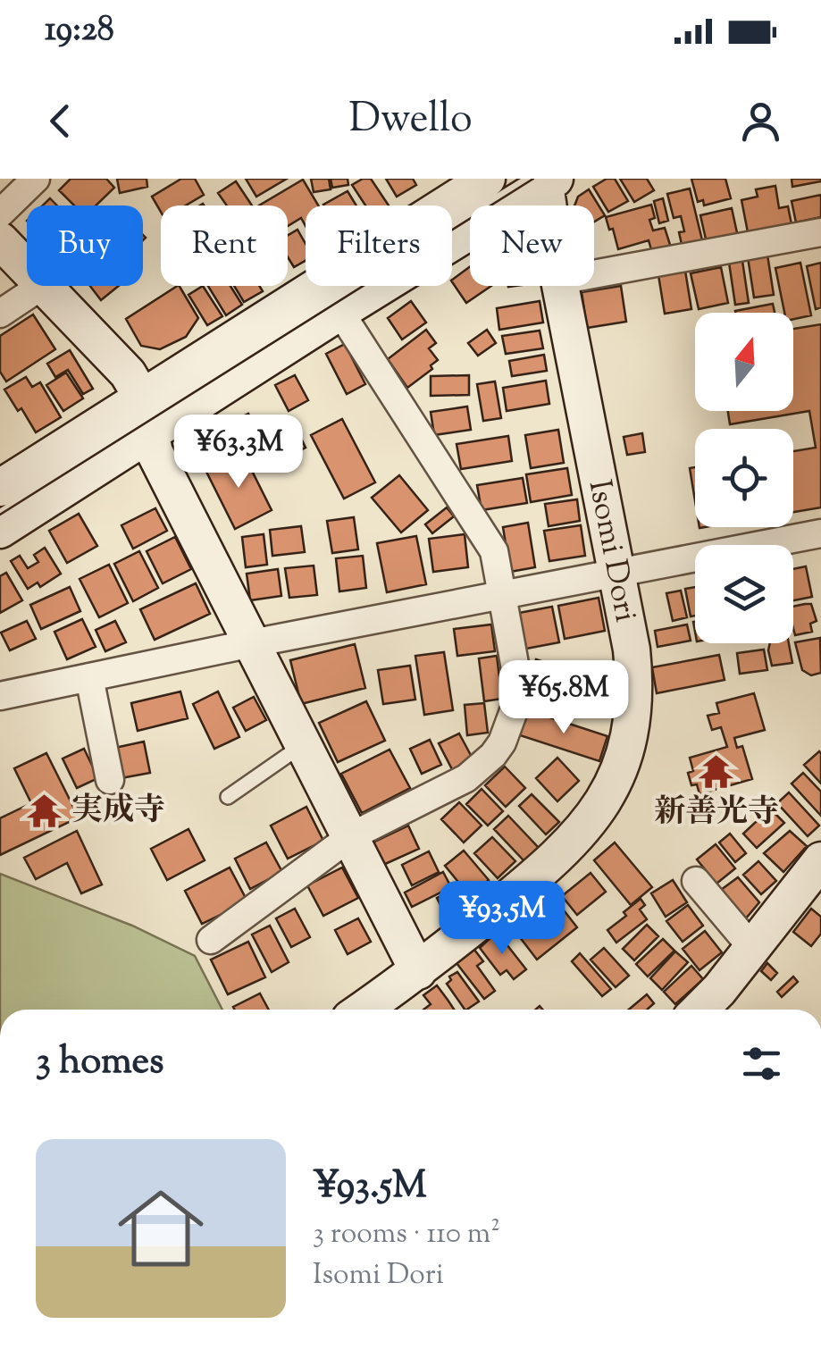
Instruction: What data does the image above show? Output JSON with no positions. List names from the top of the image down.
{
  "streets": {
    "street": ["Isomi Dori"]
  },
  "places": {
    "temple": ["新善光寺", "実成寺"]
  },
  "north": "top",
  "page": {
    "status": "19:28",
    "header": "Dwello",
    "chip": [
      "Buy",
      "Rent",
      "Filters",
      "New"
    ],
    "price": ["¥63.3M", "¥65.8M", "¥93.5M"],
    "heading": "3 homes",
    "list": [
      {
        "name": "¥93.5M",
        "note": "3 rooms · 110 m² · Isomi Dori"
      }
    ]
  }
}
